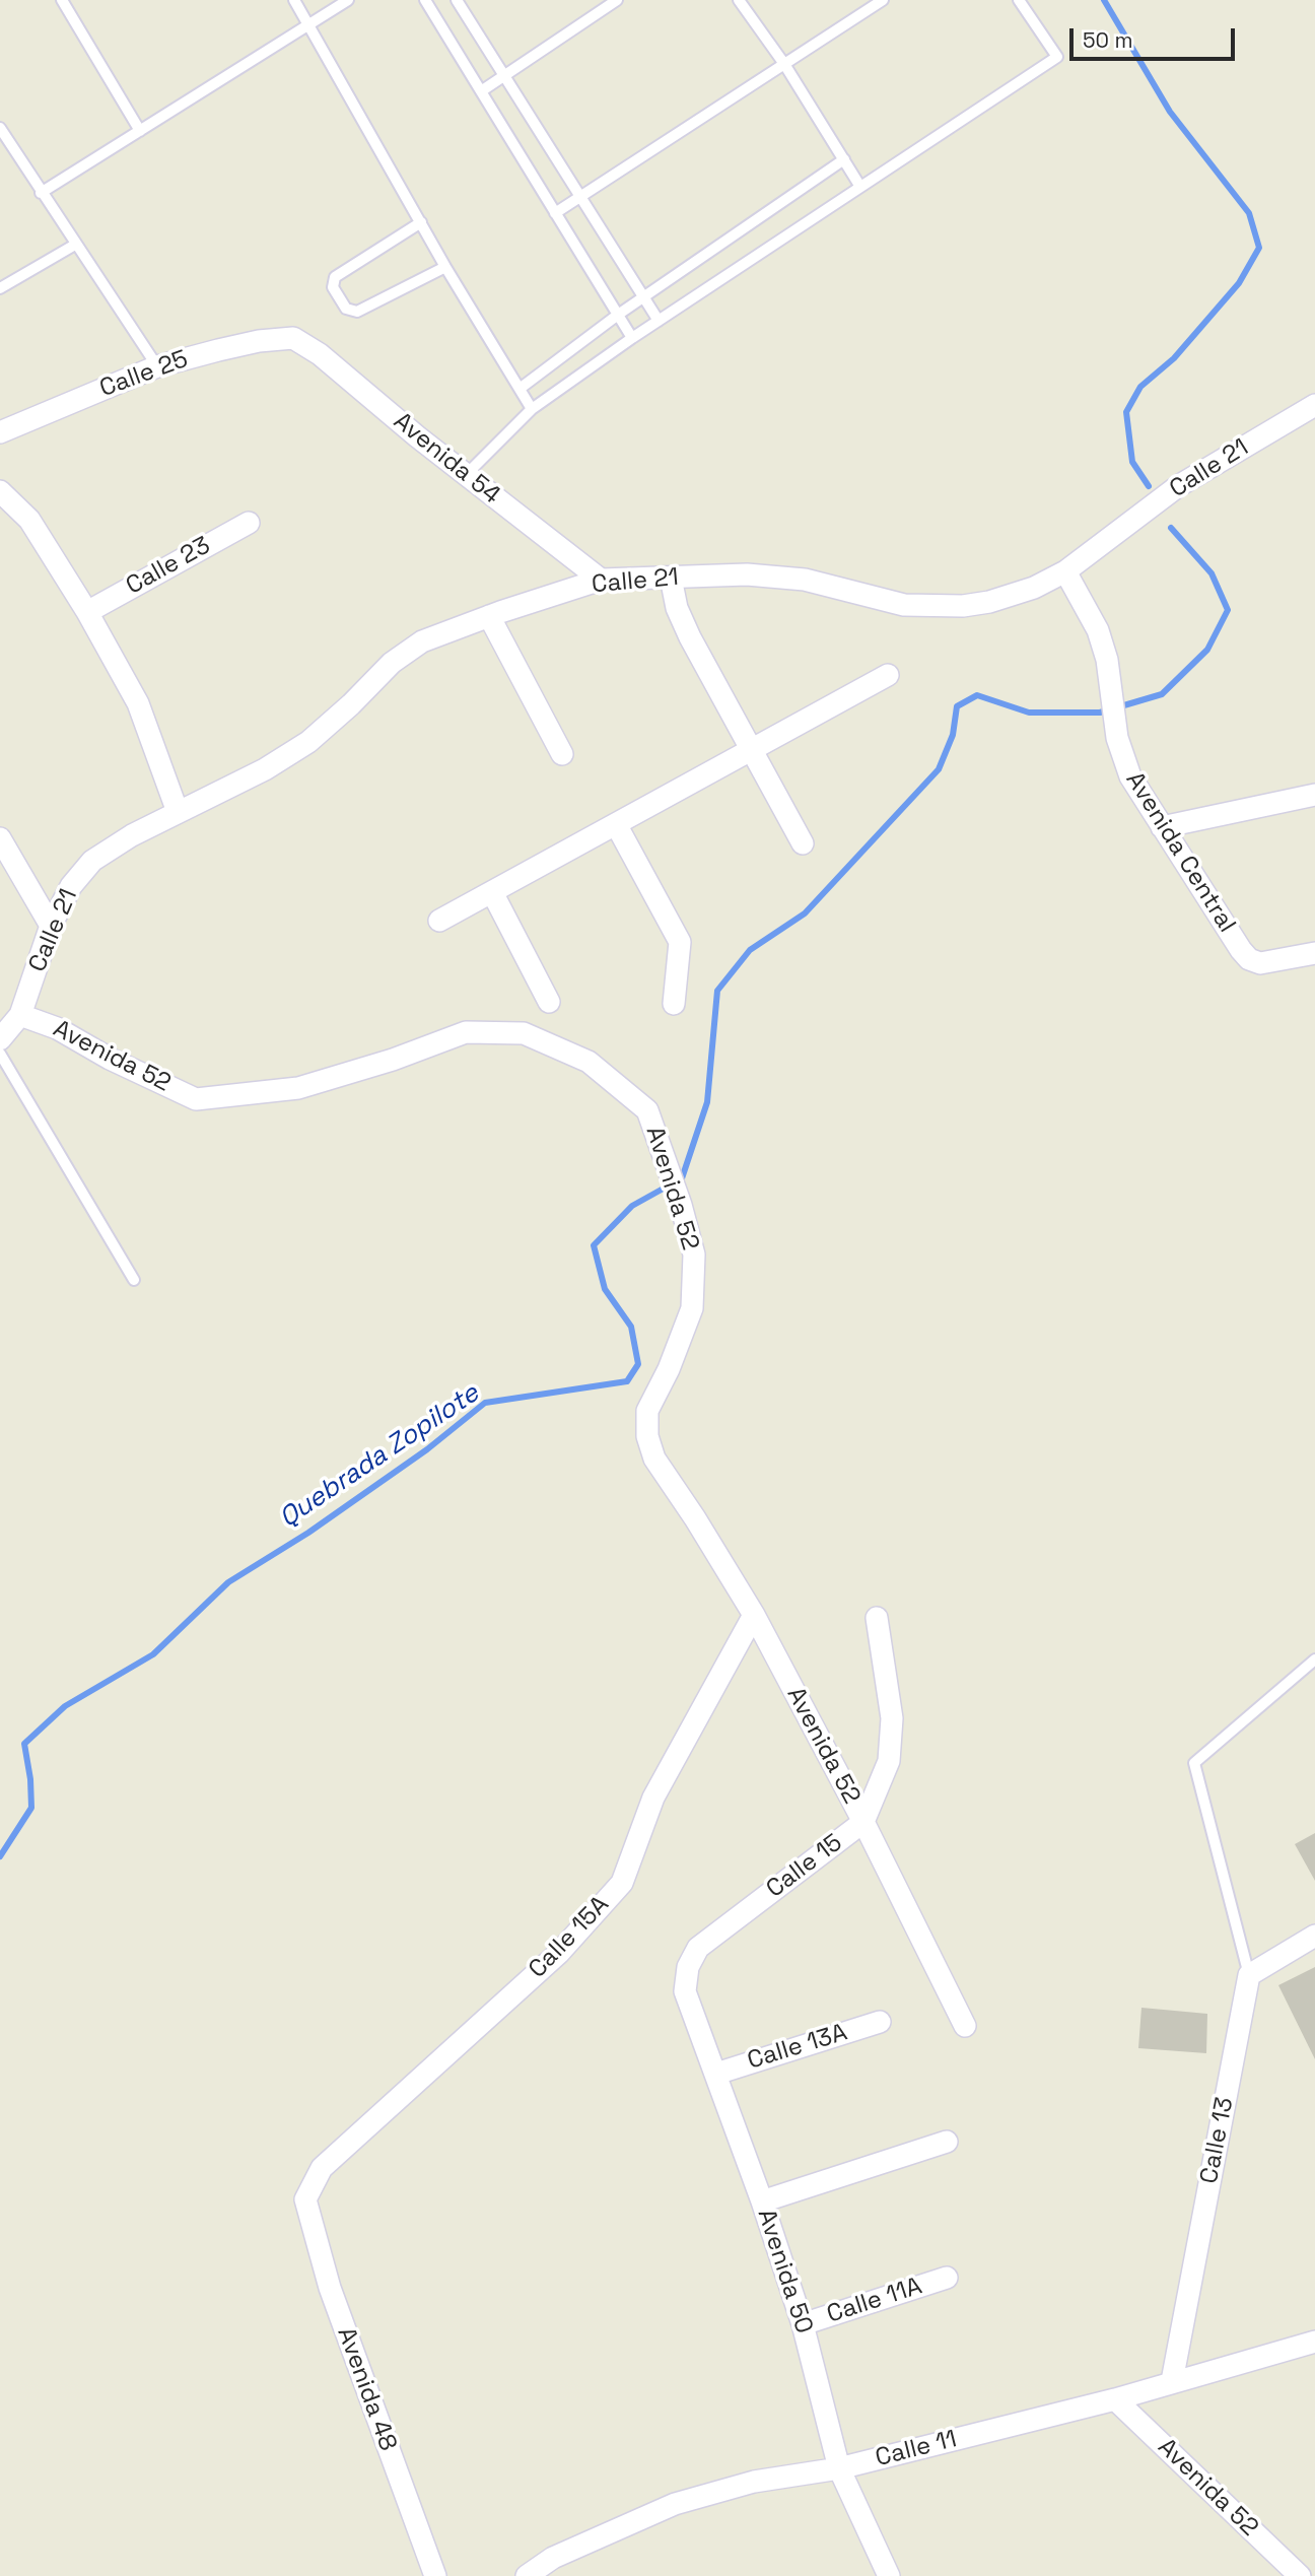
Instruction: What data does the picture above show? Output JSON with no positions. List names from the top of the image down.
{
  "streets": {
    "street": [
      "Calle 25",
      "Avenida 54",
      "Calle 21",
      "Calle 23",
      "Avenida Central",
      "Avenida 52",
      "Calle 15",
      "Calle 15A",
      "Calle 13A",
      "Calle 13",
      "Avenida 50",
      "Calle 11A",
      "Avenida 48",
      "Calle 11"
    ]
  },
  "crossings": [
    ["Calle 25", "Avenida 54"],
    ["Avenida 54", "Calle 21"],
    ["Calle 21", "Avenida Central"],
    ["Calle 21", "Avenida 52"],
    ["Avenida 52", "Calle 15"],
    ["Avenida 52", "Calle 15A"],
    ["Avenida 52", "Calle 11"],
    ["Calle 15", "Avenida 50"],
    ["Calle 15A", "Avenida 48"],
    ["Calle 13A", "Avenida 50"],
    ["Calle 13", "Calle 11"],
    ["Avenida 50", "Calle 11A"],
    ["Avenida 50", "Calle 11"]
  ],
  "water": ["Quebrada Zopilote"],
  "scale_bar": "50 m"
}
